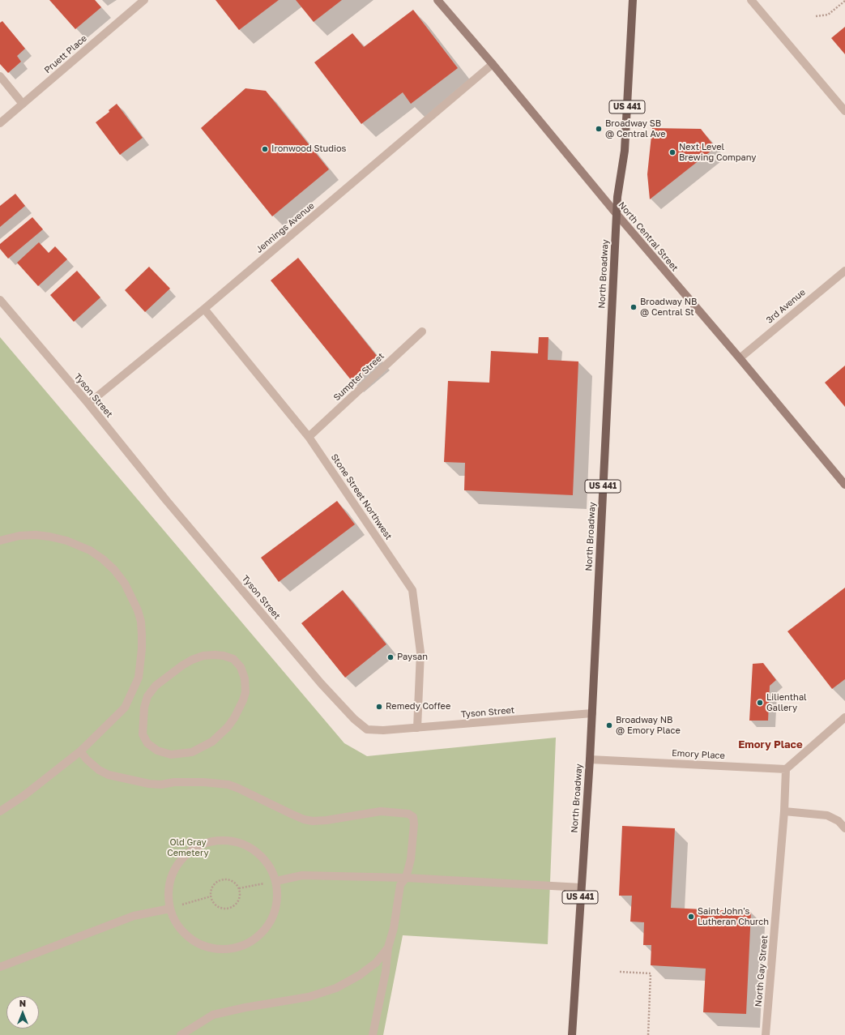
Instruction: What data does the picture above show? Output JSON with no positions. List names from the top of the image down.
{
  "streets": {
    "main road": ["US 441", "North Central Street", "North Broadway"],
    "street": [
      "Pruett Place",
      "Jennings Avenue",
      "3rd Avenue",
      "Sumpter Street",
      "Tyson Street",
      "Stone Street Northwest",
      "Emory Place",
      "North Gay Street"
    ]
  },
  "crossings": [
    ["Jennings Avenue", "North Central Street"],
    ["Jennings Avenue", "Tyson Street"],
    ["Jennings Avenue", "Stone Street Northwest"],
    ["North Central Street", "North Broadway"],
    ["North Central Street", "3rd Avenue"],
    ["North Broadway", "Tyson Street"],
    ["North Broadway", "Emory Place"],
    ["Sumpter Street", "Stone Street Northwest"],
    ["Tyson Street", "Stone Street Northwest"],
    ["Emory Place", "North Gay Street"]
  ],
  "districts": ["Emory Place"],
  "parks": ["Old Gray Cemetery"],
  "places": [
    "Broadway SB @ Central Ave",
    "Ironwood Studios",
    "Next Level Brewing Company",
    "Broadway NB @ Central St",
    "Paysan",
    "Lilienthal Gallery",
    "Remedy Coffee",
    "Broadway NB @ Emory Place",
    "Saint John's Lutheran Church"
  ],
  "north": "top"
}
